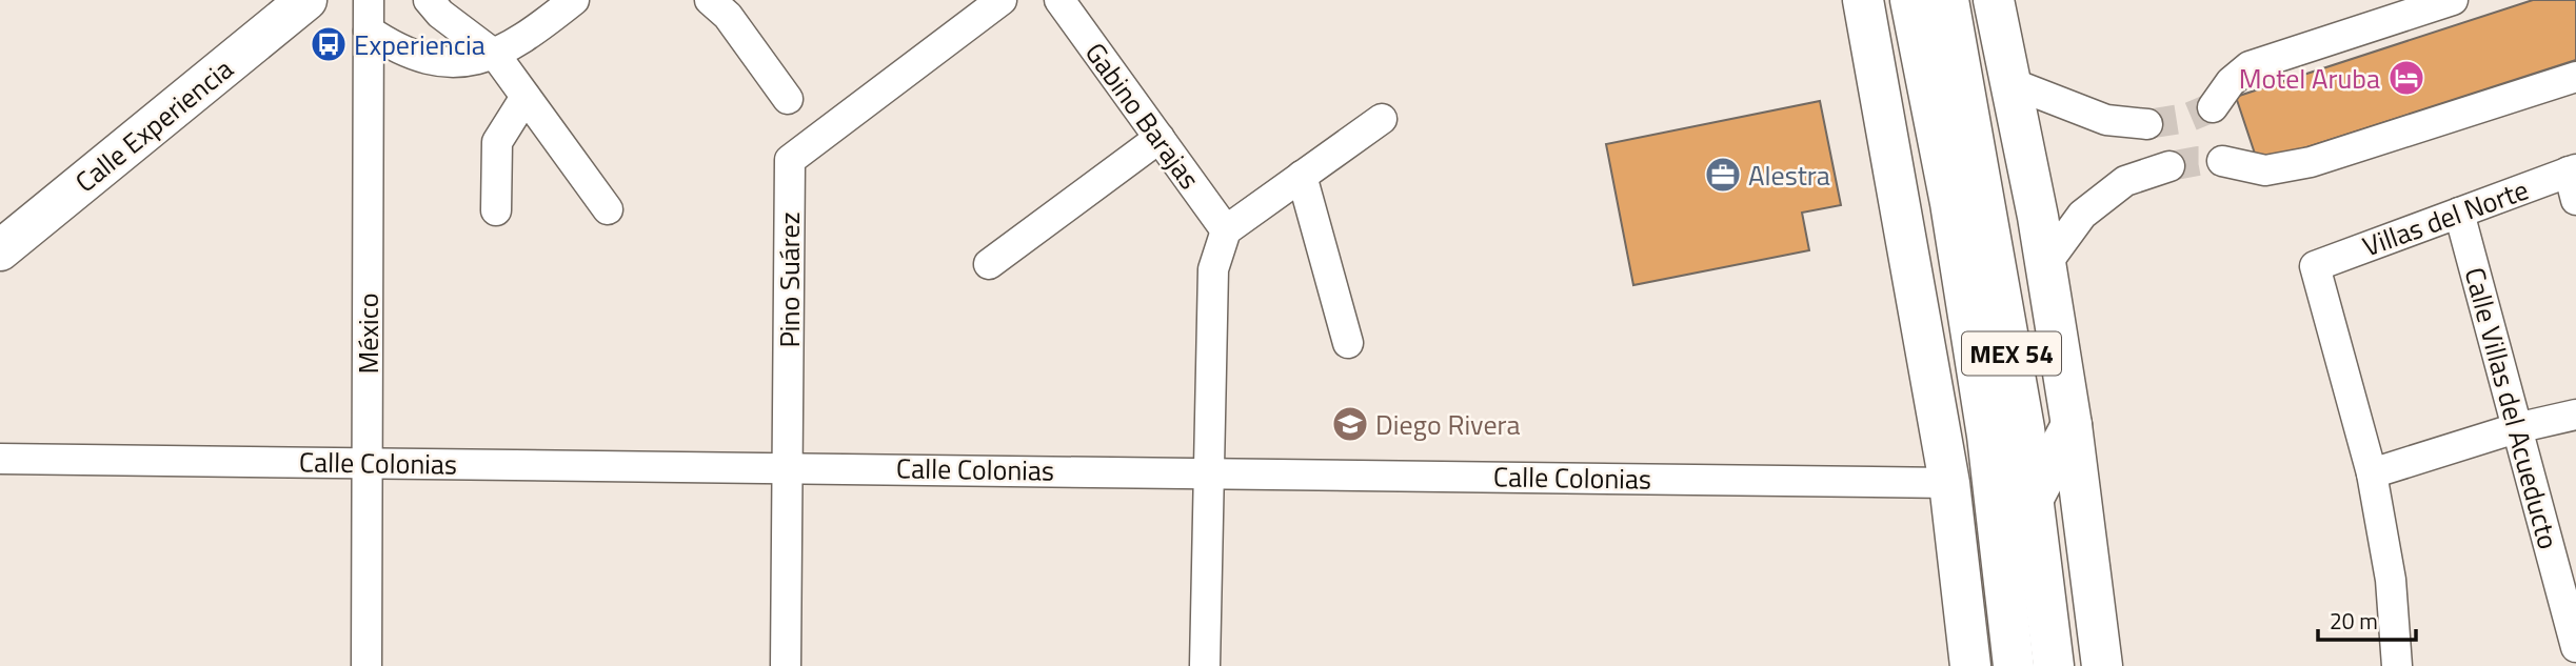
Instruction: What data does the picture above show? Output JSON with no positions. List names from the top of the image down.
{
  "streets": {
    "street": [
      "Gabino Barajas",
      "Calle Experiencia",
      "Villas del Norte",
      "Pino Suárez",
      "México",
      "MEX 54",
      "Calle Villas del Acueducto",
      "Calle Colonias"
    ]
  },
  "crossings": [
    ["Villas del Norte", "Calle Villas del Acueducto"],
    ["Pino Suárez", "Calle Colonias"],
    ["México", "Calle Colonias"]
  ],
  "places": {
    "bus stop": ["Experiencia"],
    "hotel": ["Motel Aruba"],
    "office": ["Alestra"],
    "school or university": ["Diego Rivera"]
  },
  "scale_bar": "20 m"
}
